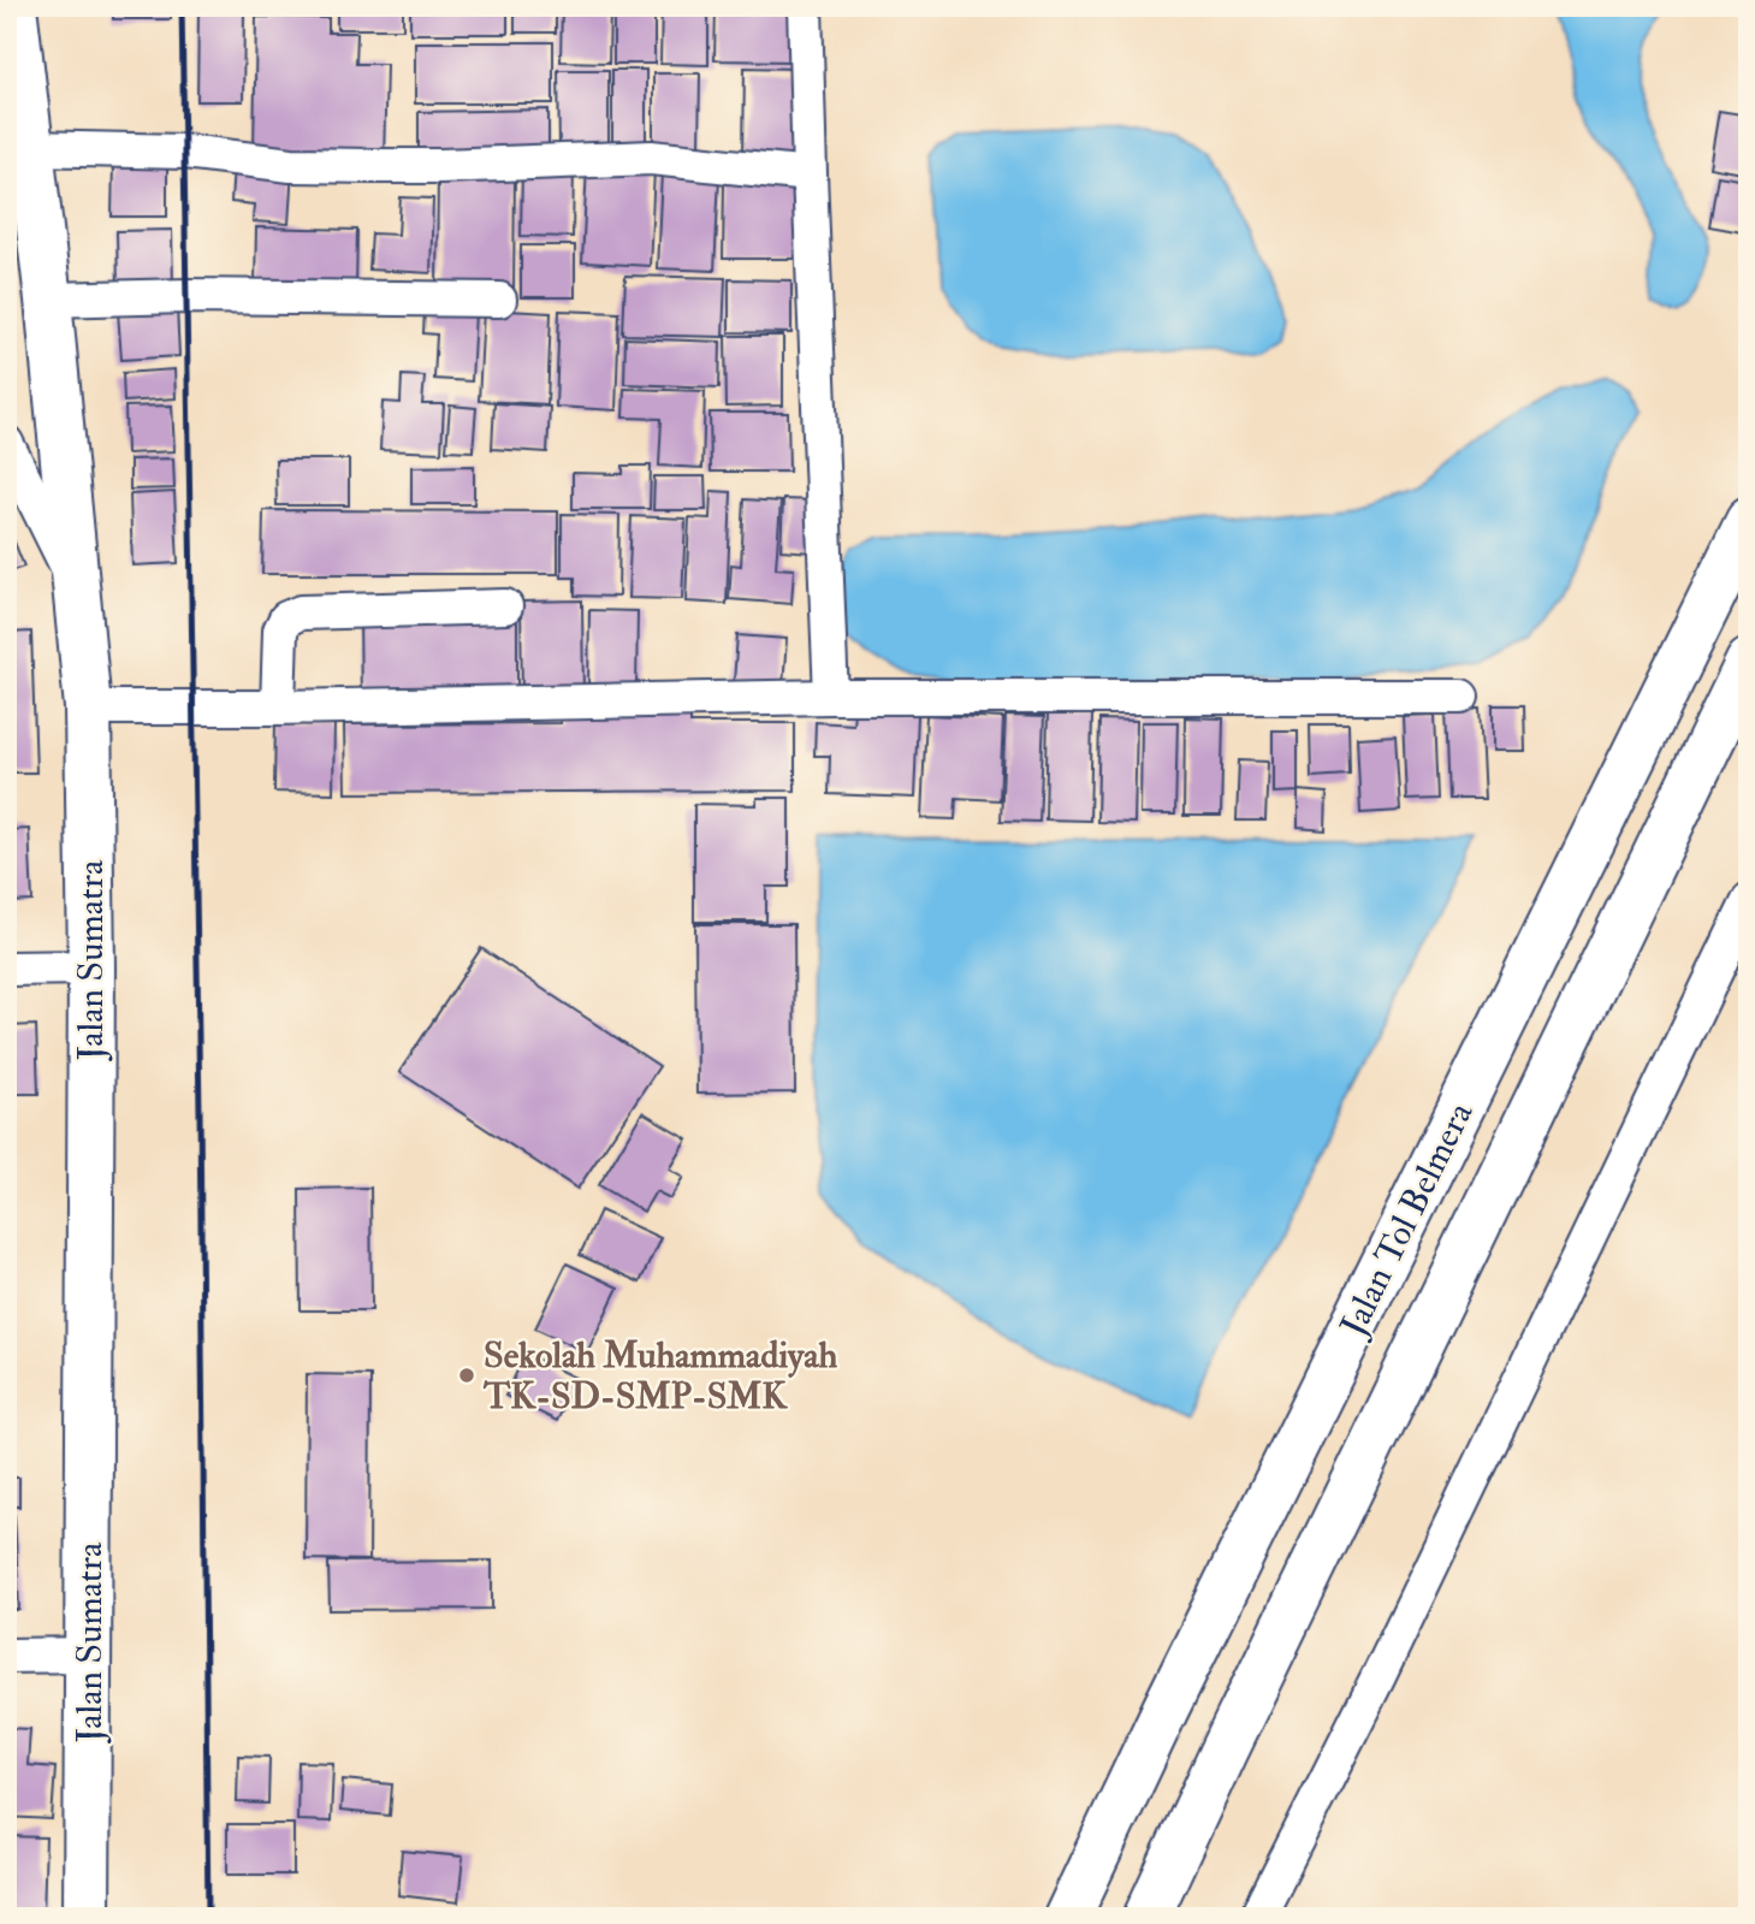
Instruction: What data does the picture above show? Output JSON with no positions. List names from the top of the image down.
{
  "streets": {
    "highway": ["Jalan Sumatra", "Jalan Tol Belmera"]
  },
  "places": ["Sekolah Muhammadiyah TK-SD-SMP-SMK"]
}
